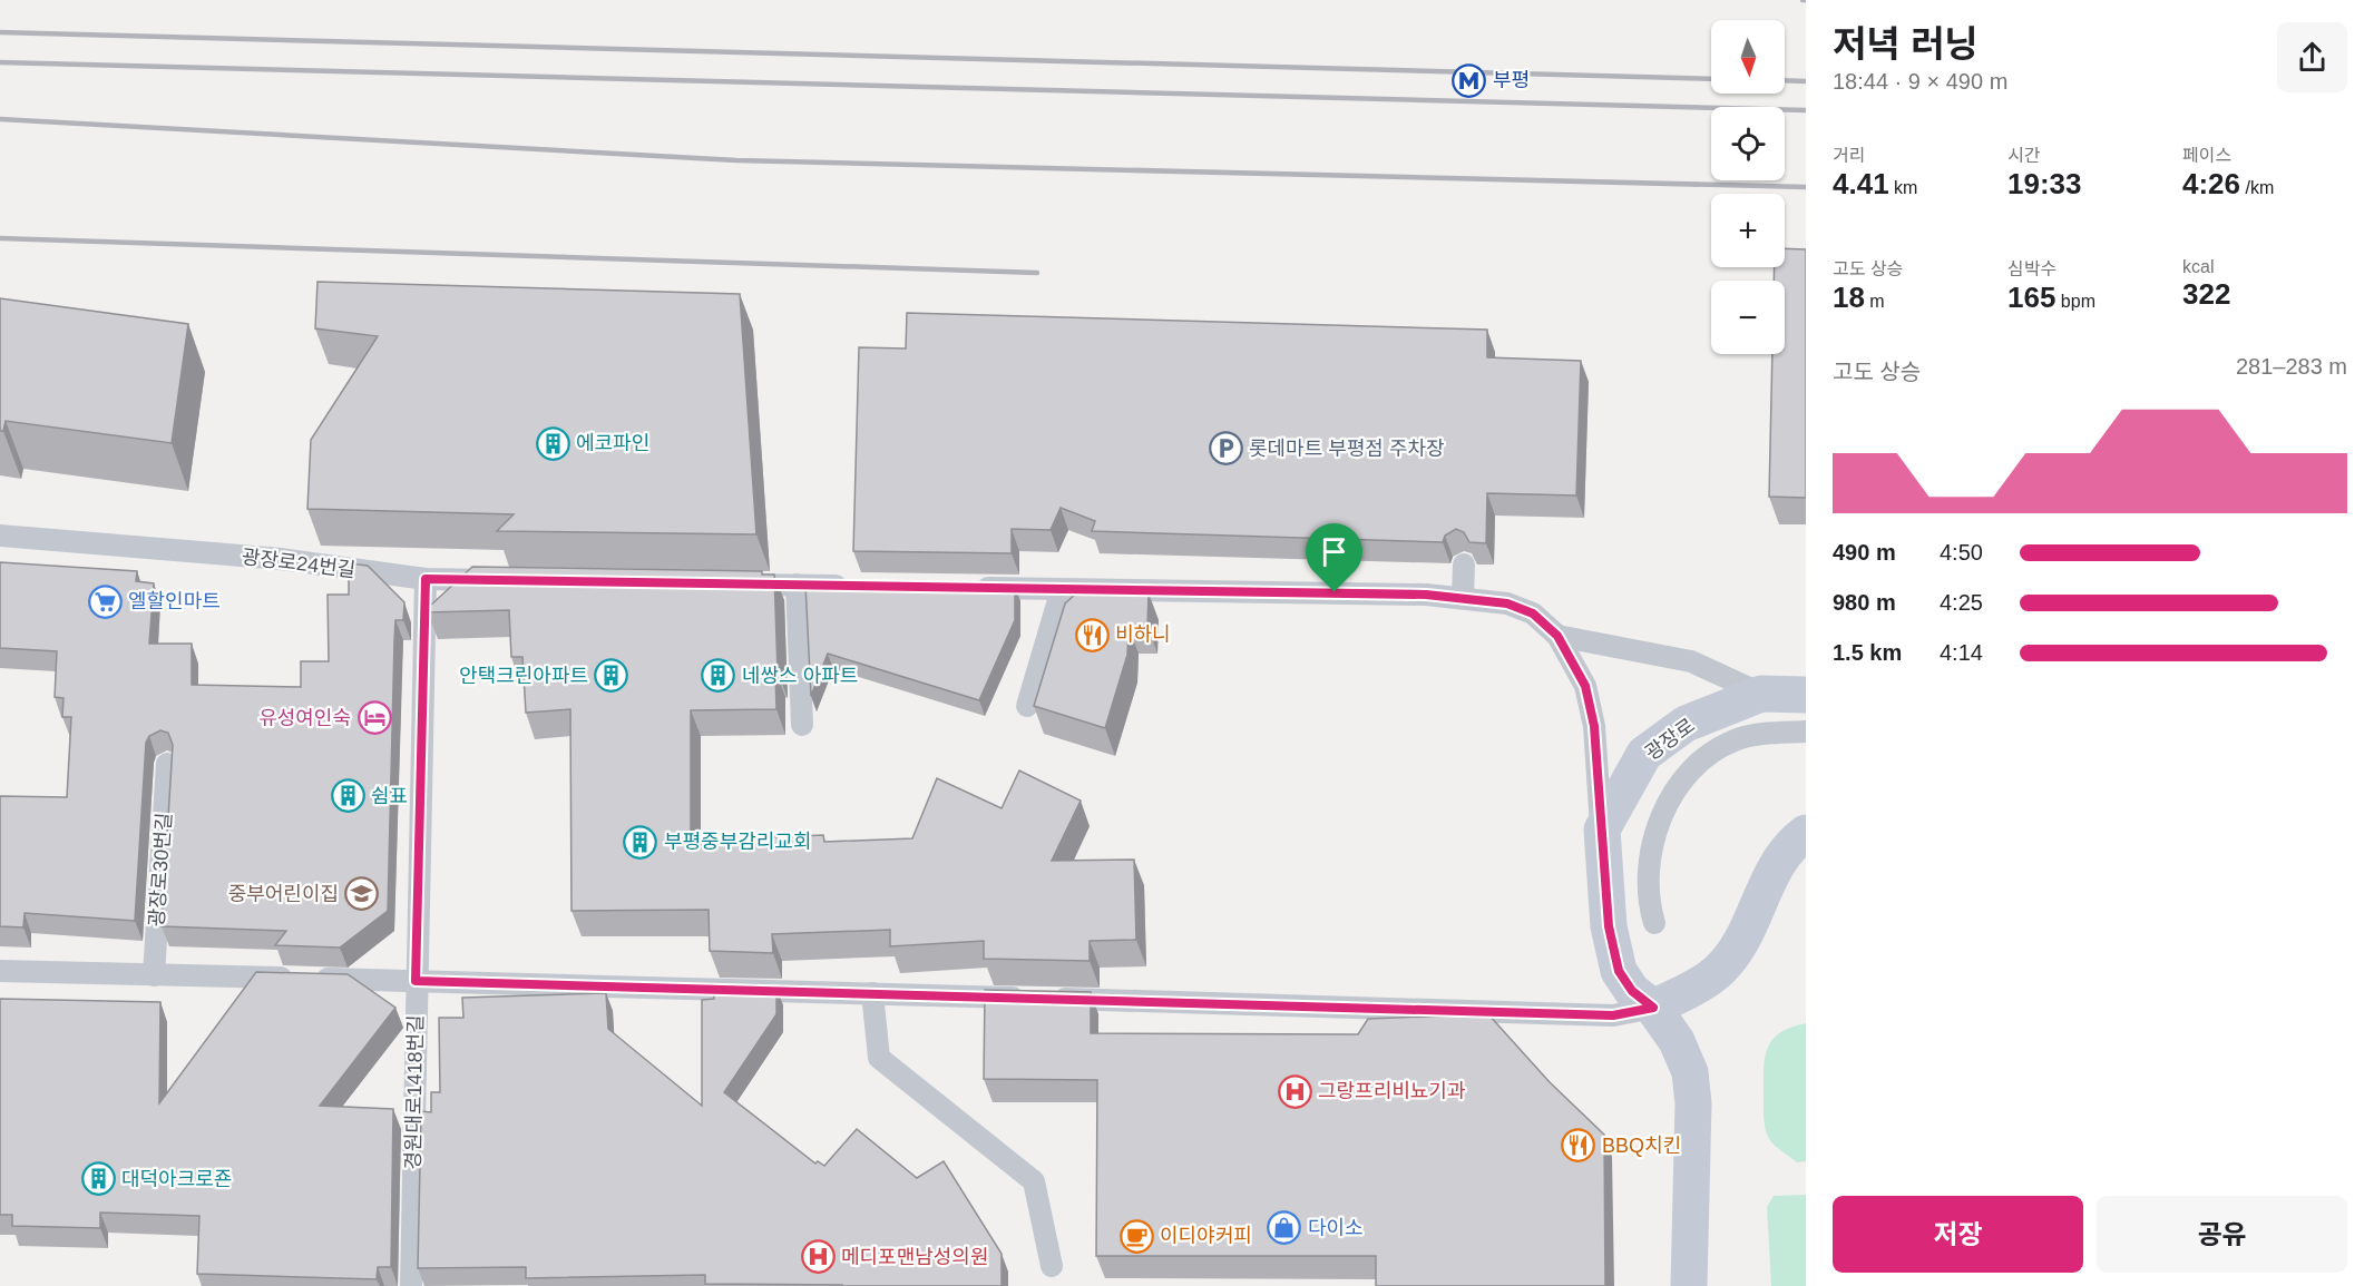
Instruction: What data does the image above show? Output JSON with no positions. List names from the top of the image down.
{
  "streets": {
    "main road": ["광장로"],
    "lane": ["광장로24번길", "광장로30번길", "경원대로1418번길"]
  },
  "crossings": [
    ["광장로24번길", "경원대로1418번길"]
  ],
  "places": {
    "metro station": ["부평"],
    "building": [
      "에코파인",
      "안택크린아파트",
      "네쌍스 아파트",
      "쉼표",
      "부평중부감리교회",
      "대덕아크로죤"
    ],
    "parking": ["롯데마트 부평점 주차장"],
    "supermarket": ["엘할인마트"],
    "restaurant": ["비하니", "BBQ치킨"],
    "hotel": ["유성여인숙"],
    "school or university": ["중부어린이집"],
    "hospital": ["그랑프리비뇨기과", "메디포맨남성의원"],
    "shop": ["다이소"],
    "cafe": ["이디야커피"]
  },
  "north": "bottom",
  "page": {
    "heading": ["저녁 러닝", "18:44 · 9 × 490 m"],
    "map_buttons": ["+", "−"],
    "stats": [
      ["거리", "4.41 km"],
      ["시간", "19:33"],
      ["페이스", "4:26 /km"],
      ["고도 상승", "18 m"],
      ["심박수", "165 bpm"],
      ["kcal", "322"]
    ],
    "chart": ["고도 상승", "281–283 m"],
    "list": [
      {
        "name": "490 m",
        "note": "4:50"
      },
      {
        "name": "980 m",
        "note": "4:25"
      },
      {
        "name": "1.5 km",
        "note": "4:14"
      }
    ],
    "buttons": ["저장", "공유"]
  }
}
